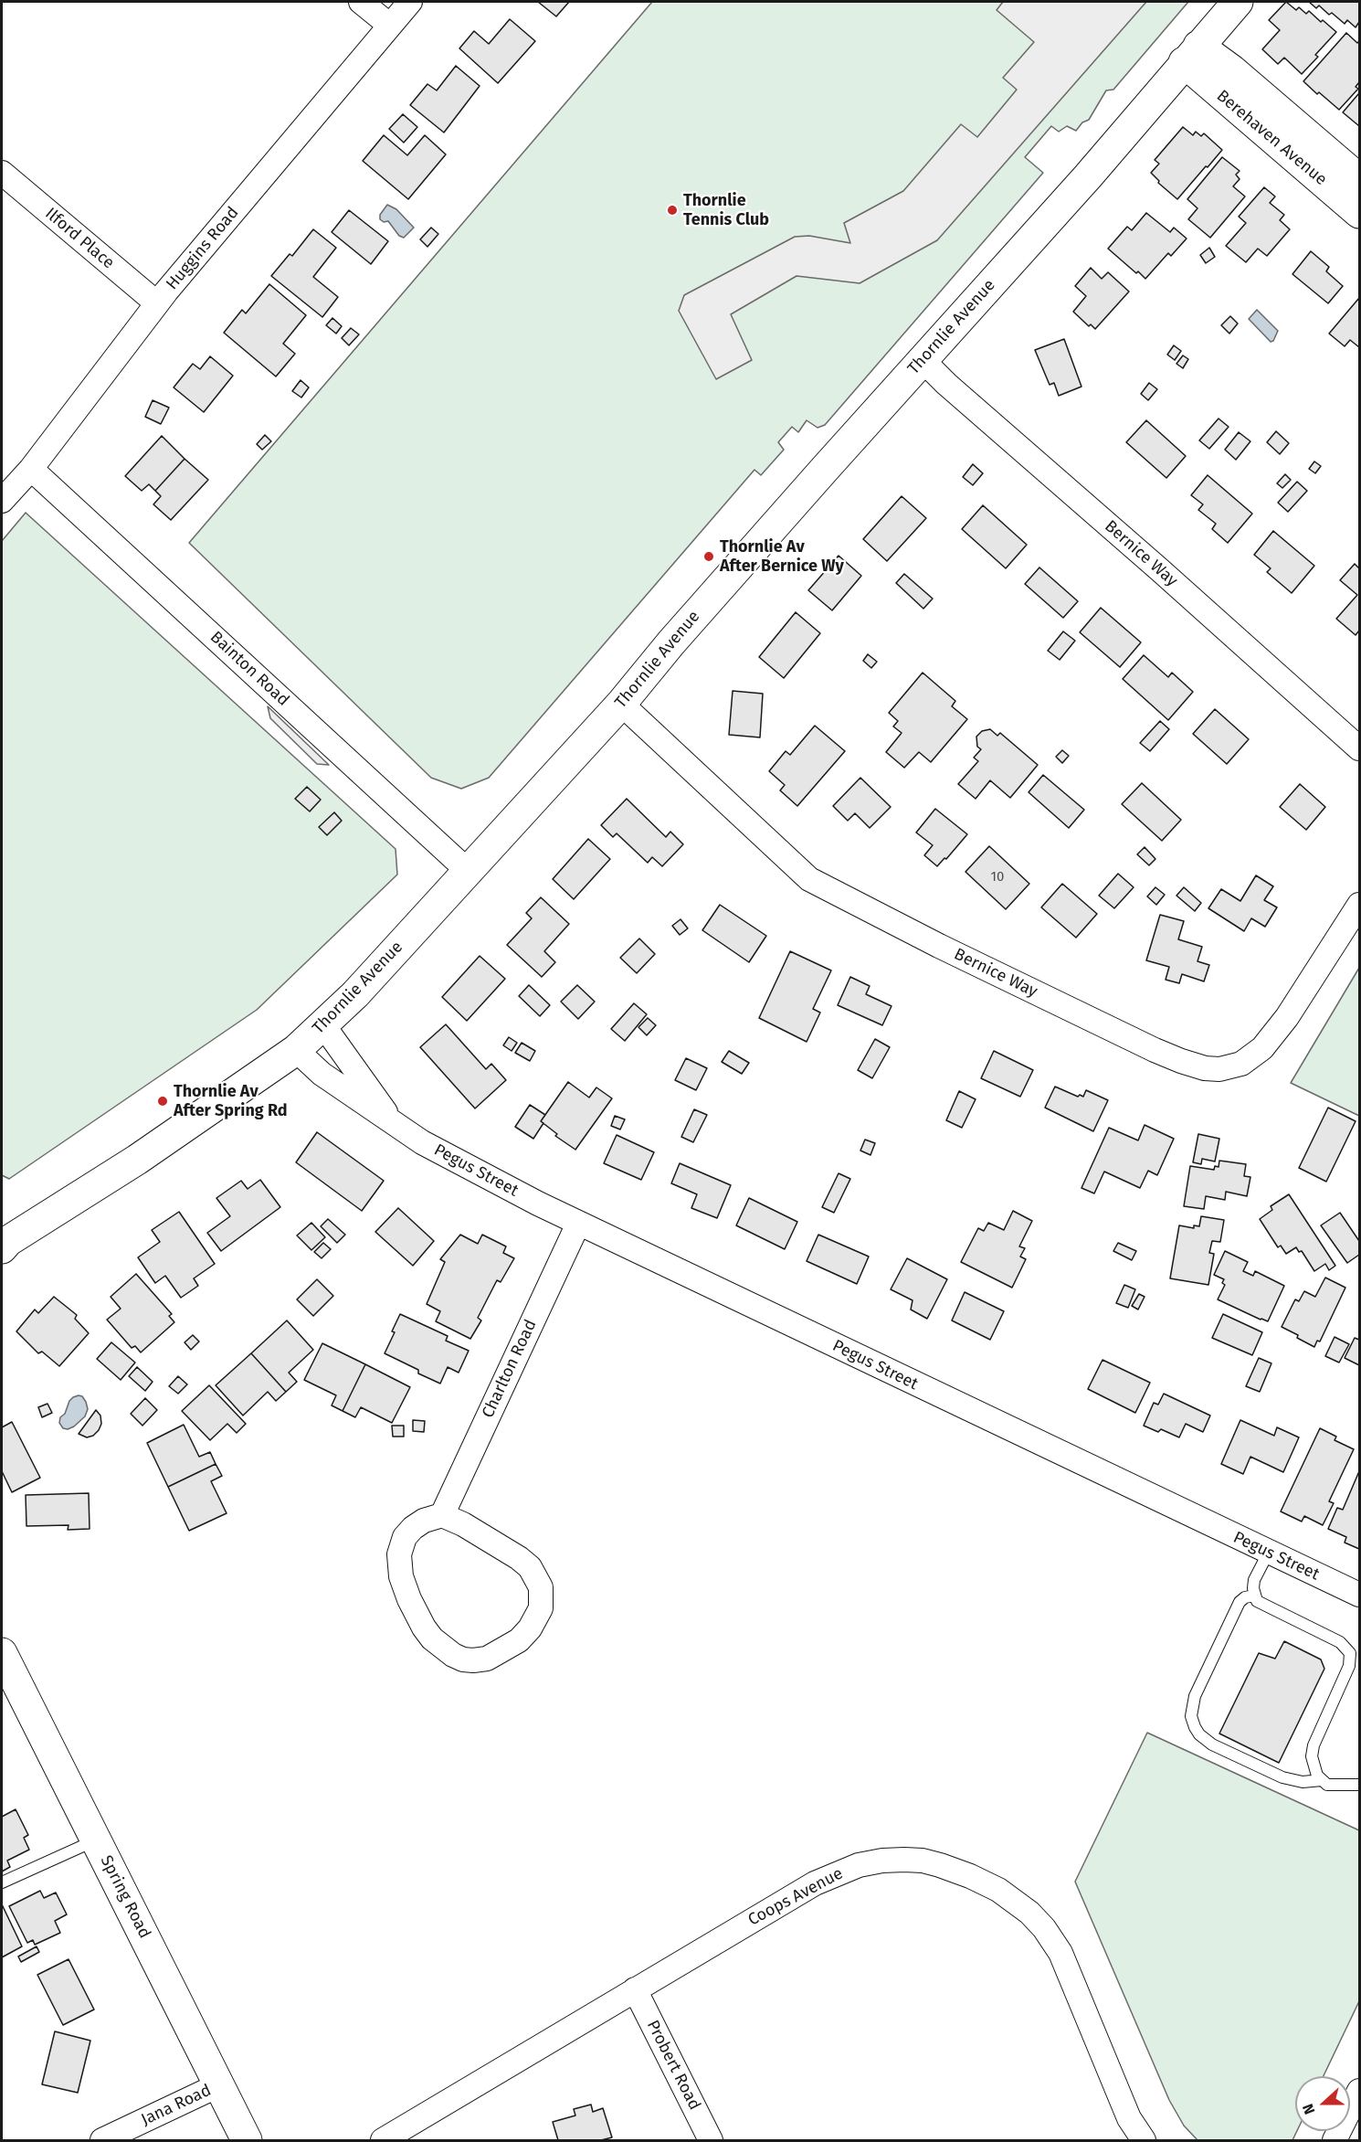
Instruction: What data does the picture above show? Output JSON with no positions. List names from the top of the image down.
{
  "streets": {
    "main road": ["Berehaven Avenue", "Thornlie Avenue", "Spring Road"],
    "street": [
      "Ilford Place",
      "Huggins Road",
      "Bernice Way",
      "Bainton Road",
      "Pegus Street",
      "Charlton Road",
      "Coops Avenue",
      "Probert Road",
      "Jana Road"
    ]
  },
  "crossings": [
    ["Berehaven Avenue", "Thornlie Avenue"],
    ["Ilford Place", "Huggins Road"],
    ["Huggins Road", "Bainton Road"],
    ["Thornlie Avenue", "Bernice Way"],
    ["Thornlie Avenue", "Bainton Road"],
    ["Thornlie Avenue", "Pegus Street"],
    ["Pegus Street", "Charlton Road"],
    ["Spring Road", "Jana Road"],
    ["Coops Avenue", "Probert Road"]
  ],
  "places": ["Thornlie Tennis Club", "Thornlie Av After Bernice Wy", "Thornlie Av After Spring Rd"],
  "house_numbers": ["10"],
  "north": "left"
}
